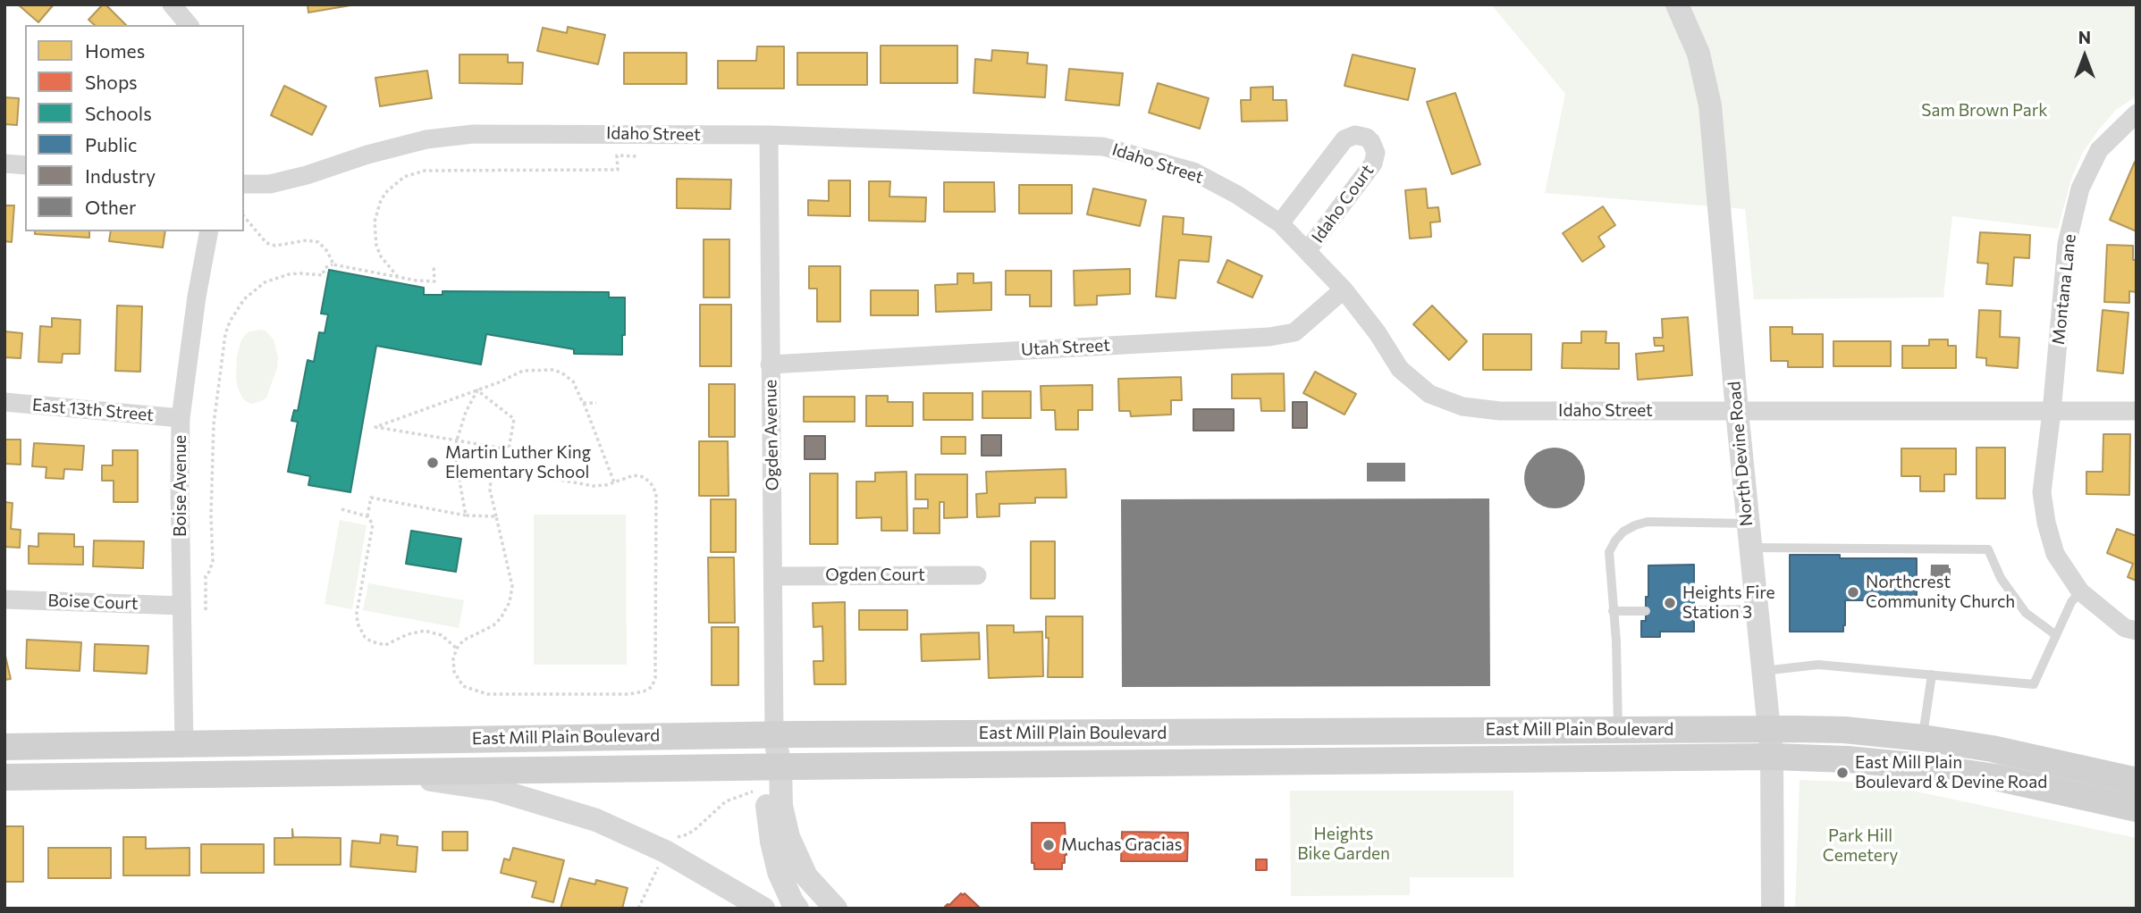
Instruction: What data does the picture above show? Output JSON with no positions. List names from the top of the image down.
{
  "streets": {
    "main road": ["East Mill Plain Boulevard"],
    "street": [
      "Idaho Street",
      "Idaho Court",
      "Montana Lane",
      "Utah Street",
      "East 13th Street",
      "Ogden Avenue",
      "North Devine Road",
      "Boise Avenue",
      "Ogden Court",
      "Boise Court"
    ]
  },
  "crossings": [
    ["Idaho Street", "Idaho Court"],
    ["Idaho Street", "Montana Lane"],
    ["Idaho Street", "Utah Street"],
    ["Idaho Street", "Ogden Avenue"],
    ["Idaho Street", "North Devine Road"],
    ["Utah Street", "Ogden Avenue"],
    ["East 13th Street", "Boise Avenue"],
    ["Ogden Avenue", "Ogden Court"],
    ["Ogden Avenue", "East Mill Plain Boulevard"],
    ["North Devine Road", "East Mill Plain Boulevard"],
    ["Boise Avenue", "Boise Court"],
    ["Boise Avenue", "East Mill Plain Boulevard"]
  ],
  "parks": ["Sam Brown Park", "Heights Bike Garden", "Park Hill Cemetery"],
  "places": [
    "Martin Luther King Elementary School",
    "Northcrest Community Church",
    "Heights Fire Station 3",
    "East Mill Plain Boulevard & Devine Road",
    "Muchas Gracias"
  ],
  "legend": [
    "Homes",
    "Shops",
    "Schools",
    "Public",
    "Industry",
    "Other"
  ],
  "north": "top"
}
